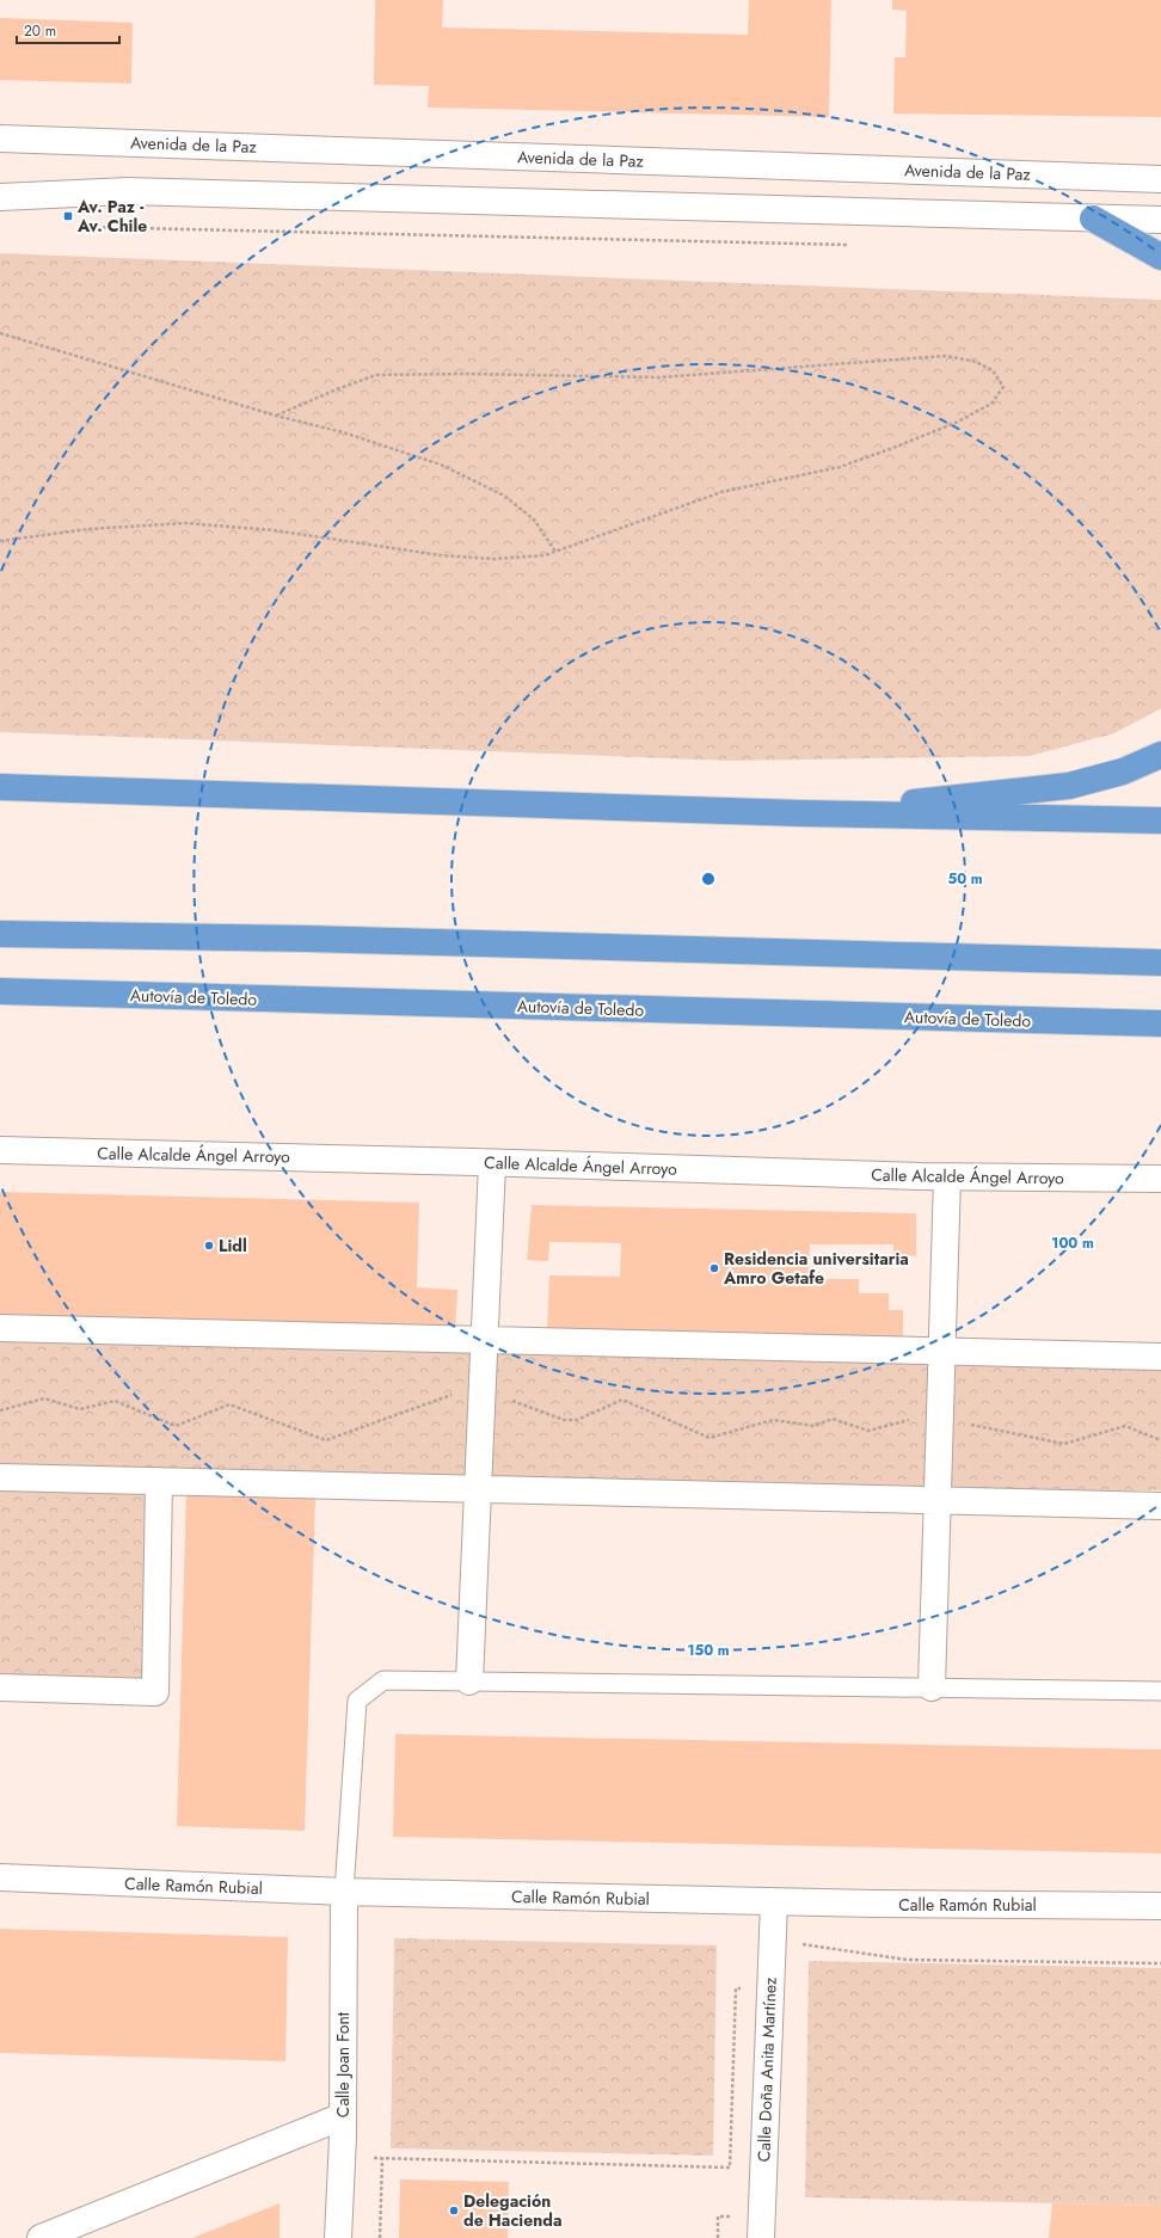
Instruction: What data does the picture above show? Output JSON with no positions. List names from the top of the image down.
{
  "streets": {
    "highway": ["Autovía de Toledo"],
    "street": [
      "Avenida de la Paz",
      "Calle Alcalde Ángel Arroyo",
      "Calle Ramón Rubial",
      "Calle Joan Font",
      "Calle Doña Anita Martínez"
    ]
  },
  "crossings": [
    ["Calle Ramón Rubial", "Calle Joan Font"],
    ["Calle Ramón Rubial", "Calle Doña Anita Martínez"]
  ],
  "places": {
    "transit": ["Av. Paz - Av. Chile"],
    "other": ["Lidl", "Residencia universitaria Amro Getafe", "Delegación de Hacienda"]
  },
  "scale_bar": "20 m",
  "rings": ["50 m", "100 m", "150 m"]
}
